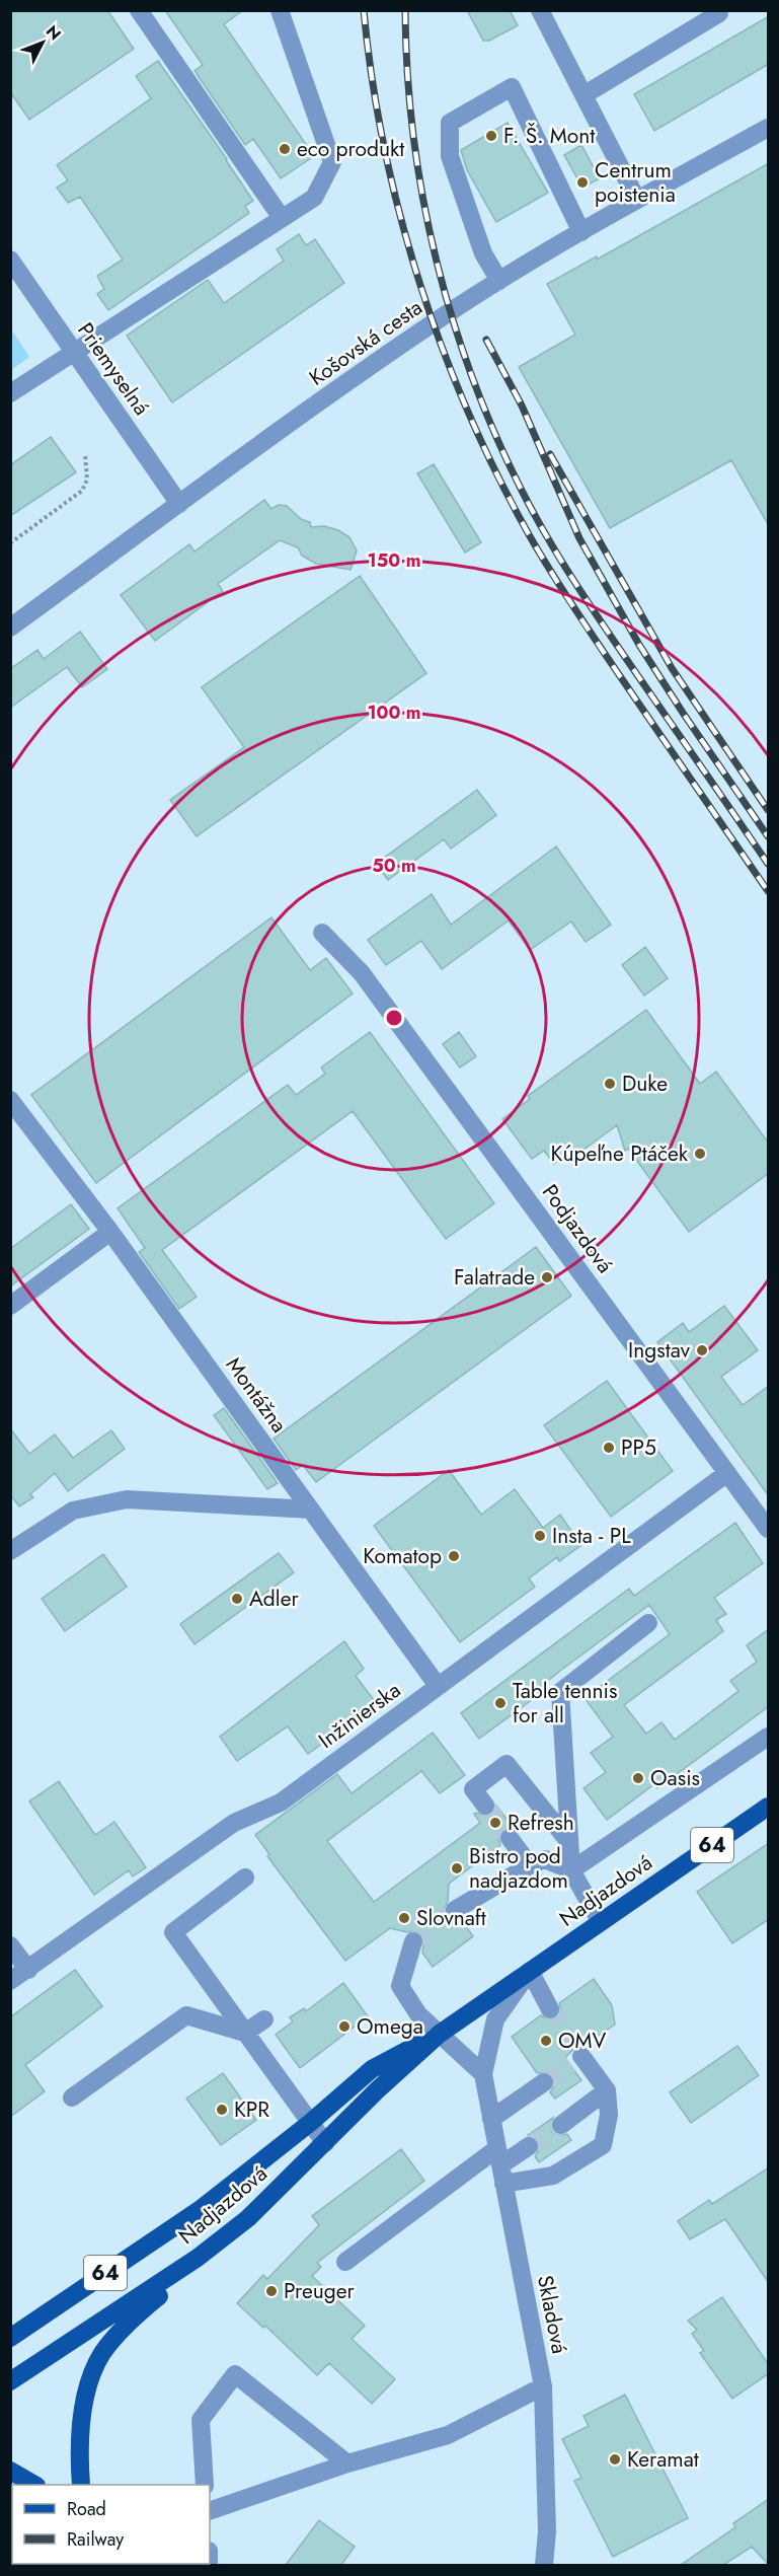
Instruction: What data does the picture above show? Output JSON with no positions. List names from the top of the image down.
{
  "streets": {
    "main road": ["64", "Nadjazdová"],
    "street": [
      "Košovská cesta",
      "Priemyselná",
      "Podjazdová",
      "Montážna",
      "Inžinierska",
      "Skladová"
    ]
  },
  "crossings": [
    ["Košovská cesta", "Priemyselná"],
    ["Podjazdová", "Inžinierska"],
    ["Montážna", "Inžinierska"],
    ["Nadjazdová", "Skladová"]
  ],
  "places": [
    "F. Š. Mont",
    "eco produkt",
    "Centrum poistenia",
    "Duke",
    "Kúpeľne Ptáček",
    "Falatrade",
    "Ingstav",
    "PP5",
    "Insta - PL",
    "Komatop",
    "Adler",
    "Table tennis for all",
    "Oasis",
    "Refresh",
    "Bistro pod nadjazdom",
    "Slovnaft",
    "Omega",
    "OMV",
    "KPR",
    "Preuger",
    "Keramat"
  ],
  "legend": ["Road", "Railway"],
  "north": "top right",
  "rings": ["150 m", "100 m", "50 m"]
}
